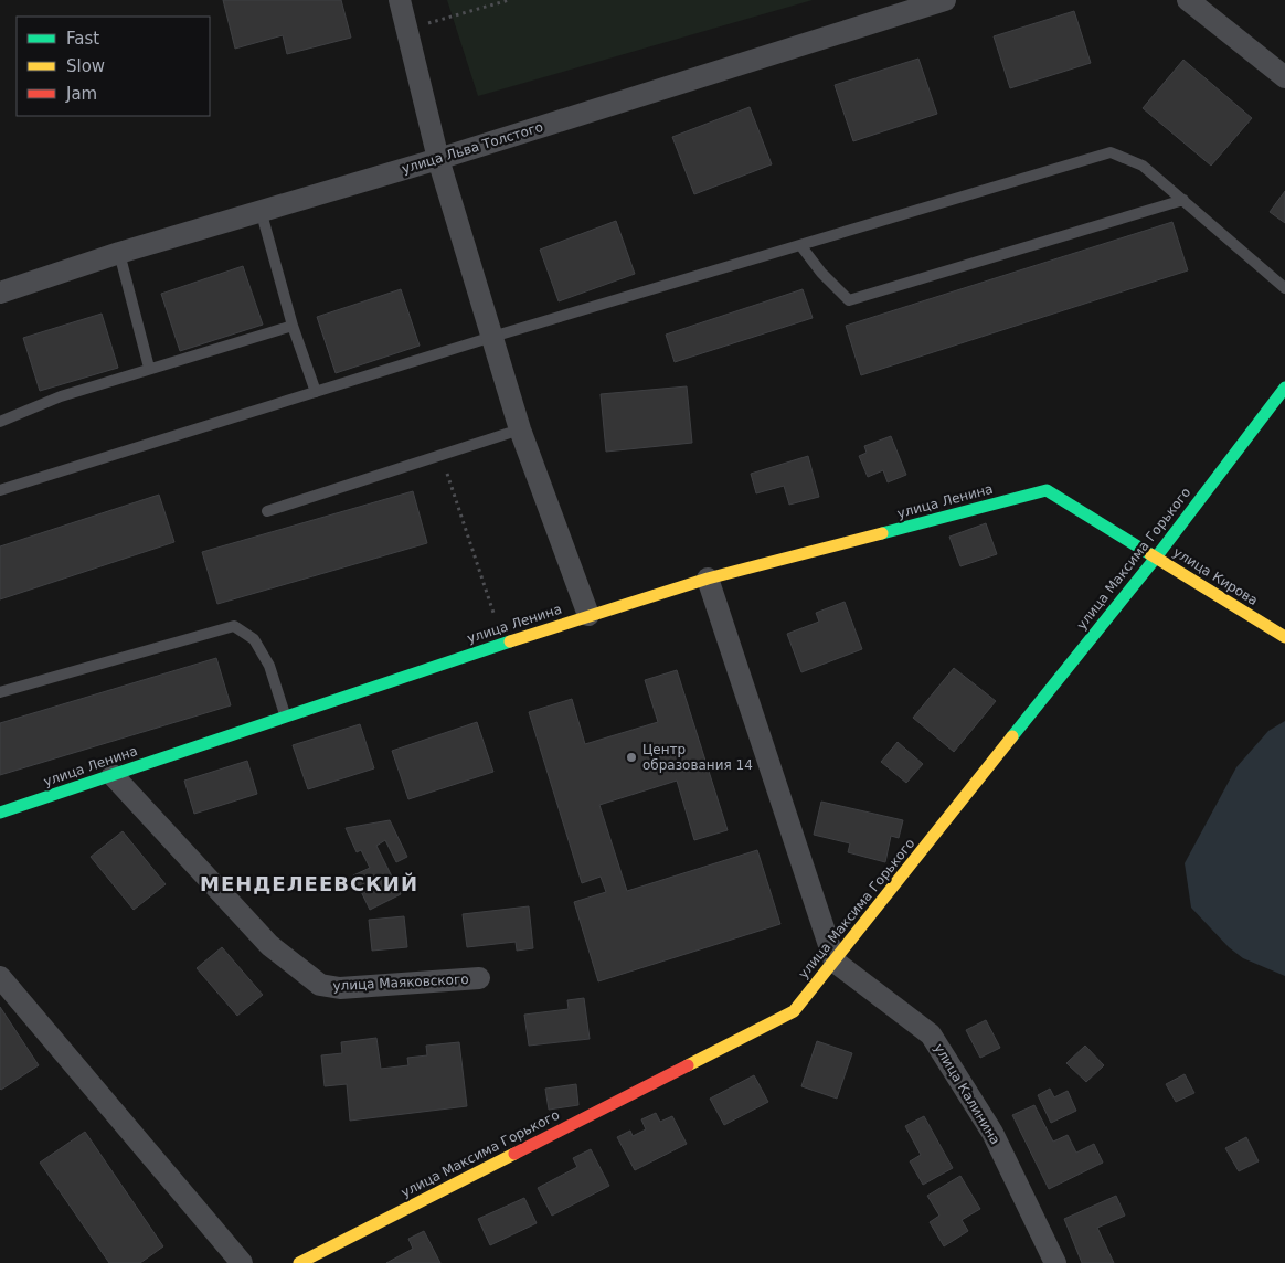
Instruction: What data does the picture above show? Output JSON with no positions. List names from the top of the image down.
{
  "streets": {
    "street": [
      "улица Льва Толстого",
      "улица Ленина",
      "улица Максима Горького",
      "улица Кирова",
      "улица Маяковского",
      "улица Калинина"
    ]
  },
  "crossings": [
    ["улица Ленина", "улица Кирова"],
    ["улица Ленина", "улица Маяковского"],
    ["улица Максима Горького", "улица Кирова"],
    ["улица Максима Горького", "улица Калинина"]
  ],
  "districts": ["МЕНДЕЛЕЕВСКИЙ"],
  "places": ["Центр образования 14"],
  "legend": ["Fast", "Slow", "Jam"]
}
